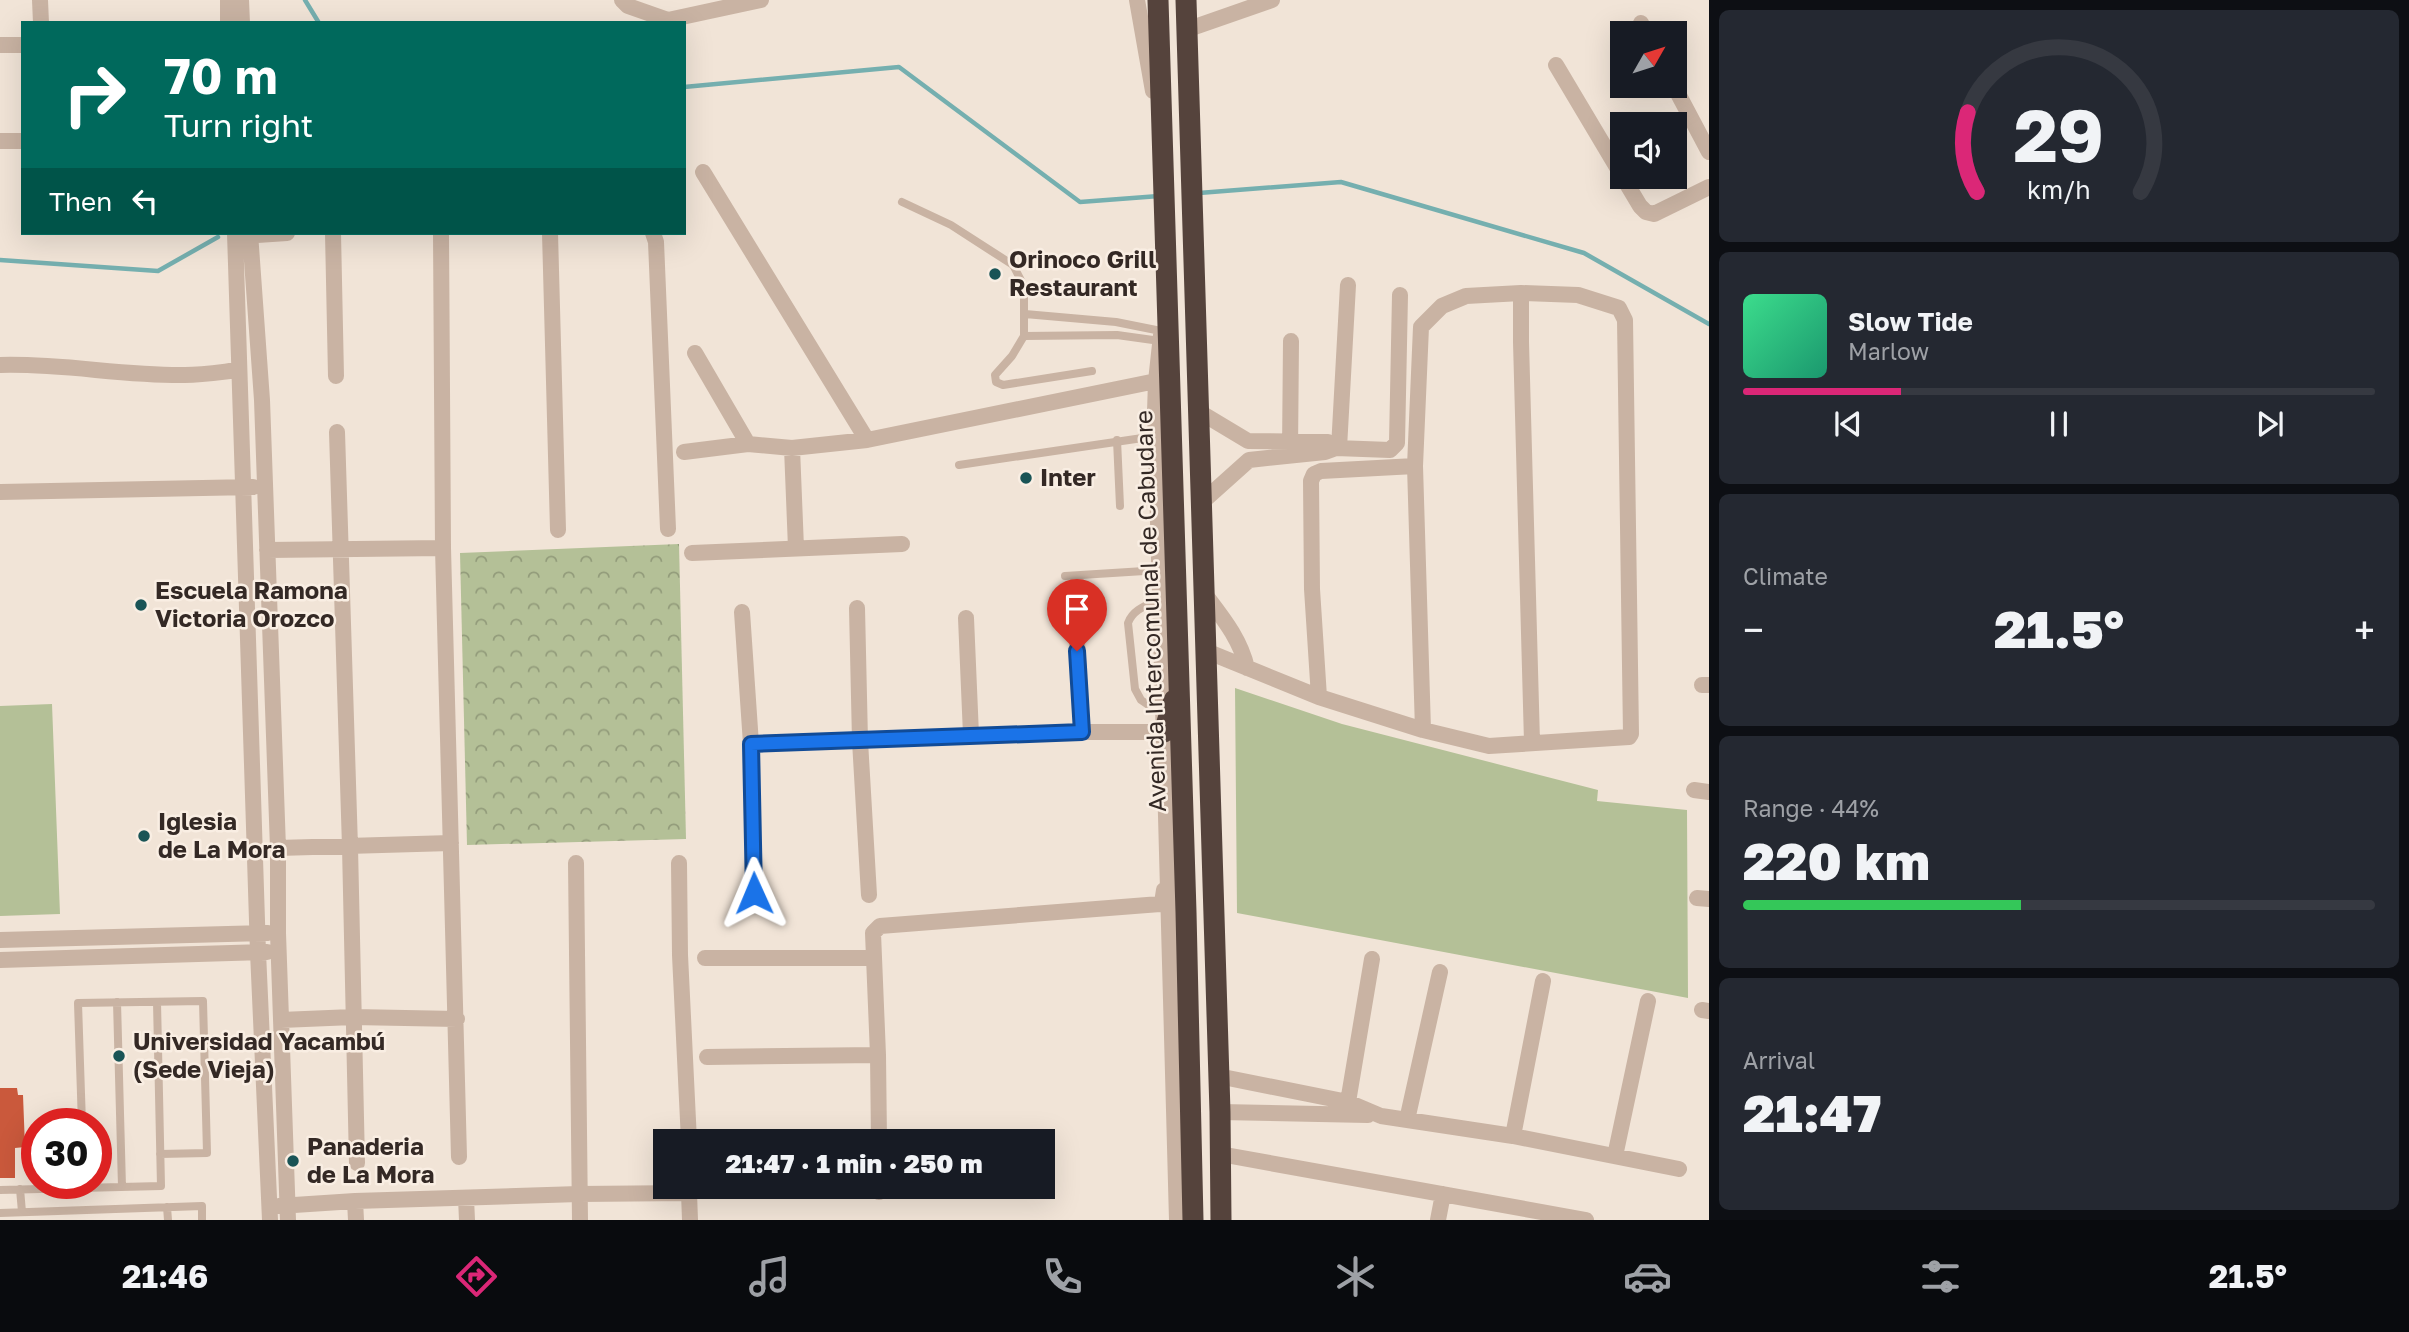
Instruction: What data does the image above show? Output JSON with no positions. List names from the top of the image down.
{
  "streets": {
    "highway": ["Avenida Intercomunal de Cabudare"]
  },
  "places": [
    "Orinoco Grill Restaurant",
    "Inter",
    "Escuela Ramona Victoria Orozco",
    "Iglesia de La Mora",
    "Universidad Yacambú (Sede Vieja)",
    "Panaderia de La Mora"
  ],
  "north": "top right",
  "page": {
    "turn": ["70 m", "Turn right"],
    "then": "Then",
    "song": ["Slow Tide", "Marlow"],
    "tile": [
      "Climate",
      ["Range · 44%", "220 km"],
      ["Arrival", "21:47"]
    ],
    "heat": ["−", "21.5°", "+"],
    "limit": "30",
    "trip": "21:47 · 1 min · 250 m",
    "tabs": ["21:46", "21.5°"],
    "gauge": ["29", "km/h"]
  }
}
